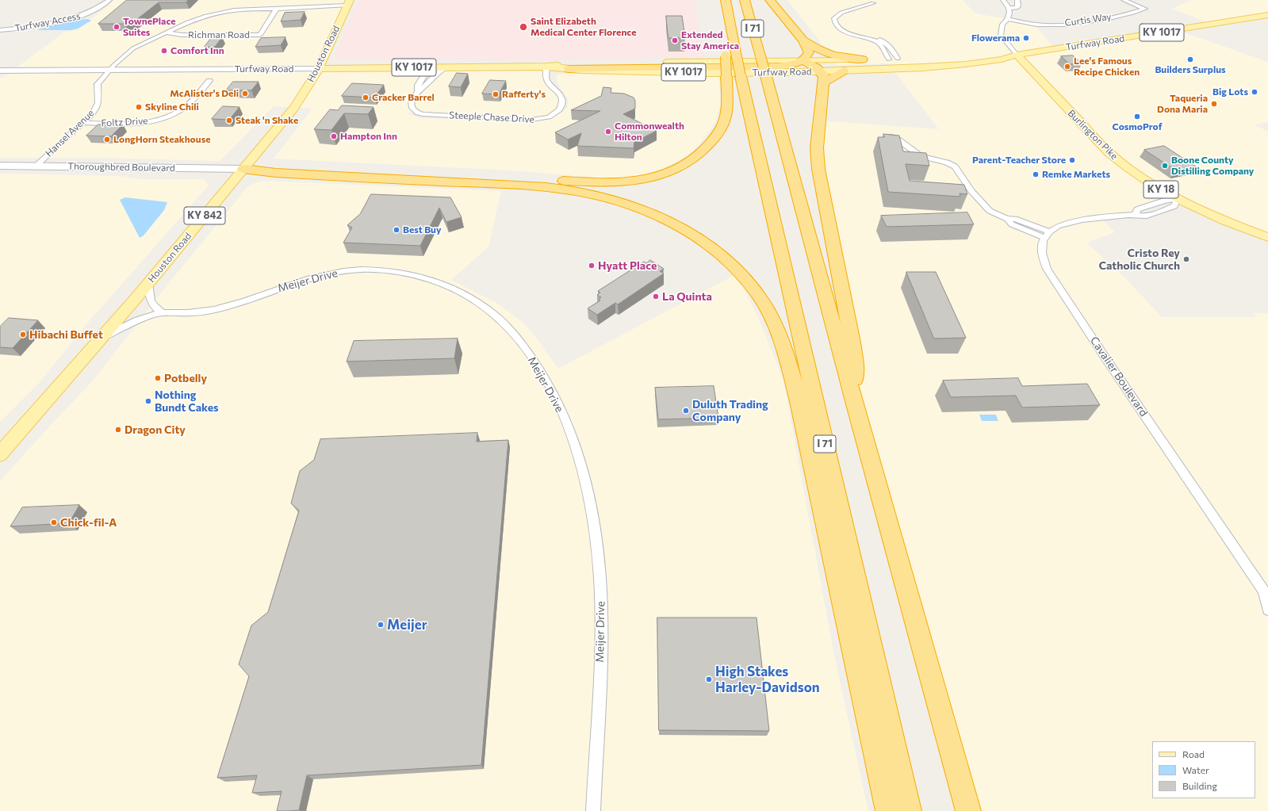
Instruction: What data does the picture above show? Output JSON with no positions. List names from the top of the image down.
{
  "streets": {
    "highway": ["I 71"],
    "main road": [
      "KY 1017",
      "Turfway Road",
      "Houston Road",
      "Burlington Pike",
      "Thoroughbred Boulevard",
      "KY 18",
      "KY 842"
    ],
    "street": [
      "Curtis Way",
      "Turfway Access",
      "Richman Road",
      "Steeple Chase Drive",
      "Foltz Drive",
      "Hansel Avenue",
      "Meijer Drive",
      "Cavalier Boulevard"
    ]
  },
  "crossings": [
    ["Richman Road", "Hansel Avenue"],
    ["Turfway Road", "Houston Road"],
    ["Turfway Road", "Steeple Chase Drive"],
    ["Turfway Road", "Hansel Avenue"],
    ["Turfway Road", "Burlington Pike"],
    ["Houston Road", "Hansel Avenue"],
    ["Houston Road", "Thoroughbred Boulevard"],
    ["Houston Road", "Meijer Drive"],
    ["Foltz Drive", "Hansel Avenue"],
    ["Hansel Avenue", "Thoroughbred Boulevard"]
  ],
  "places": [
    "TownePlace Suites",
    "Saint Elizabeth Medical Center Florence",
    "Flowerama",
    "Extended Stay America",
    "Comfort Inn",
    "Builders Surplus",
    "Lee's Famous Recipe Chicken",
    "Big Lots",
    "McAlister's Deli",
    "Rafferty's",
    "Cracker Barrel",
    "Taqueria Dona Maria",
    "Skyline Chili",
    "CosmoProf",
    "Steak 'n Shake",
    "Commonwealth Hilton",
    "Hampton Inn",
    "LongHorn Steakhouse",
    "Parent-Teacher Store",
    "Boone County Distilling Company",
    "Remke Markets",
    "Best Buy",
    "Cristo Rey Catholic Church",
    "Hyatt Place",
    "La Quinta",
    "Hibachi Buffet",
    "Potbelly",
    "Nothing Bundt Cakes",
    "Duluth Trading Company",
    "Dragon City",
    "Chick-fil-A",
    "Meijer",
    "High Stakes Harley-Davidson"
  ],
  "legend": ["Road", "Water", "Building"]
}
